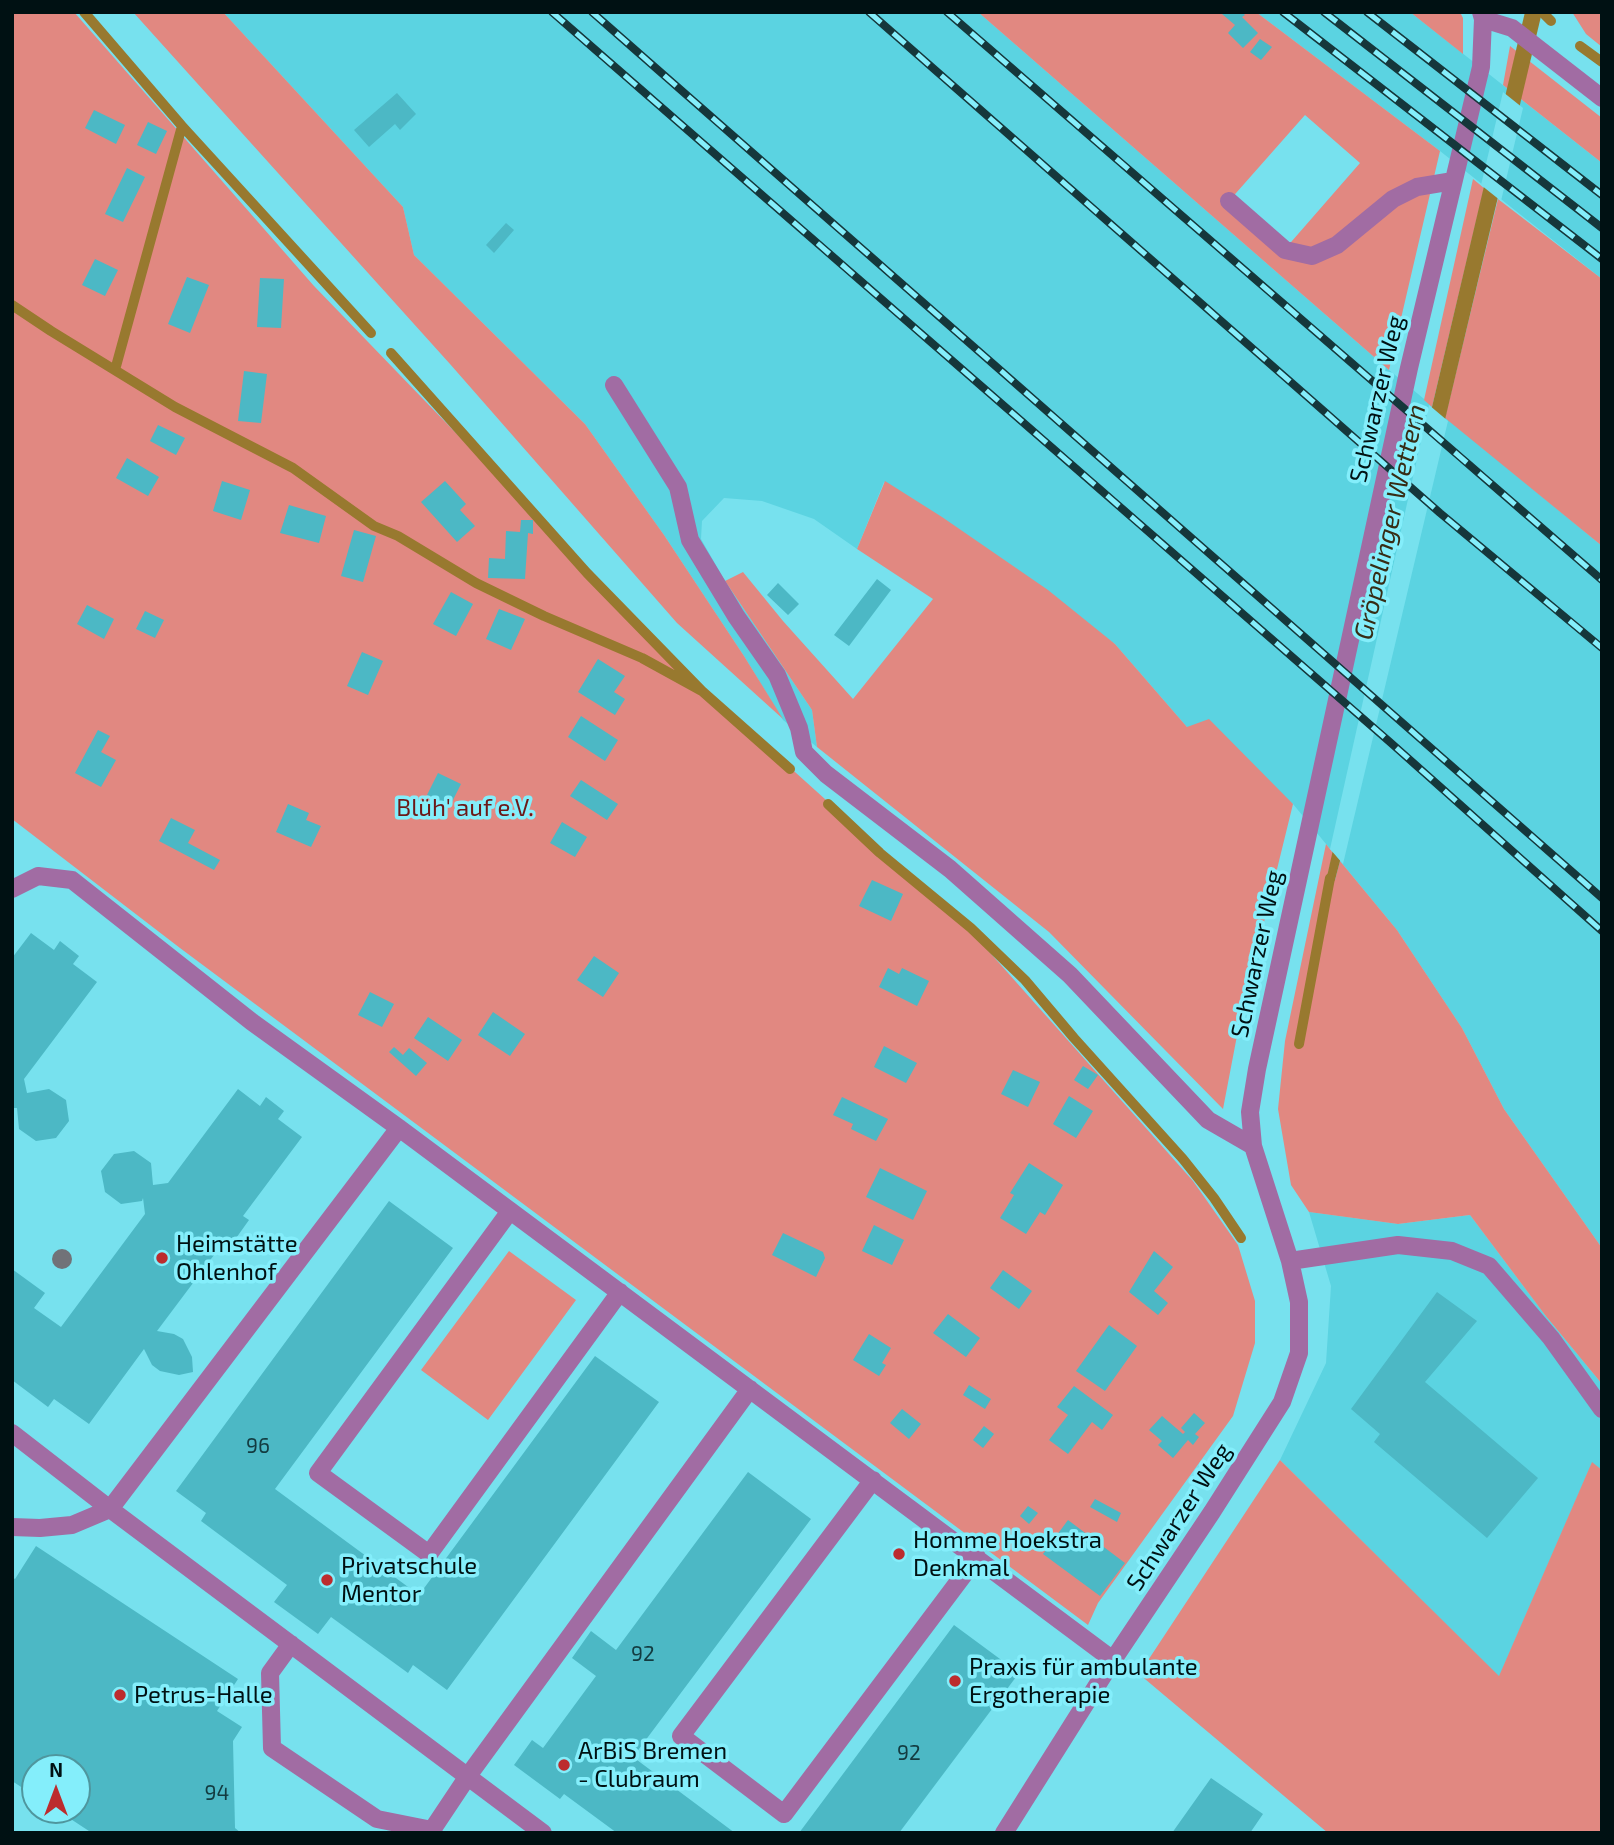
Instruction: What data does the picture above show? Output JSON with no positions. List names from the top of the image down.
{
  "streets": {
    "street": ["Schwarzer Weg"]
  },
  "water": ["Gröpelinger Wettern"],
  "parks": ["Blüh' auf e.V."],
  "places": [
    "Heimstätte Ohlenhof",
    "Homme Hoekstra Denkmal",
    "Privatschule Mentor",
    "Praxis für ambulante Ergotherapie",
    "Petrus-Halle",
    "ArBiS Bremen - Clubraum"
  ],
  "house_numbers": [
    "96",
    "92",
    "92",
    "94"
  ],
  "north": "top"
}
